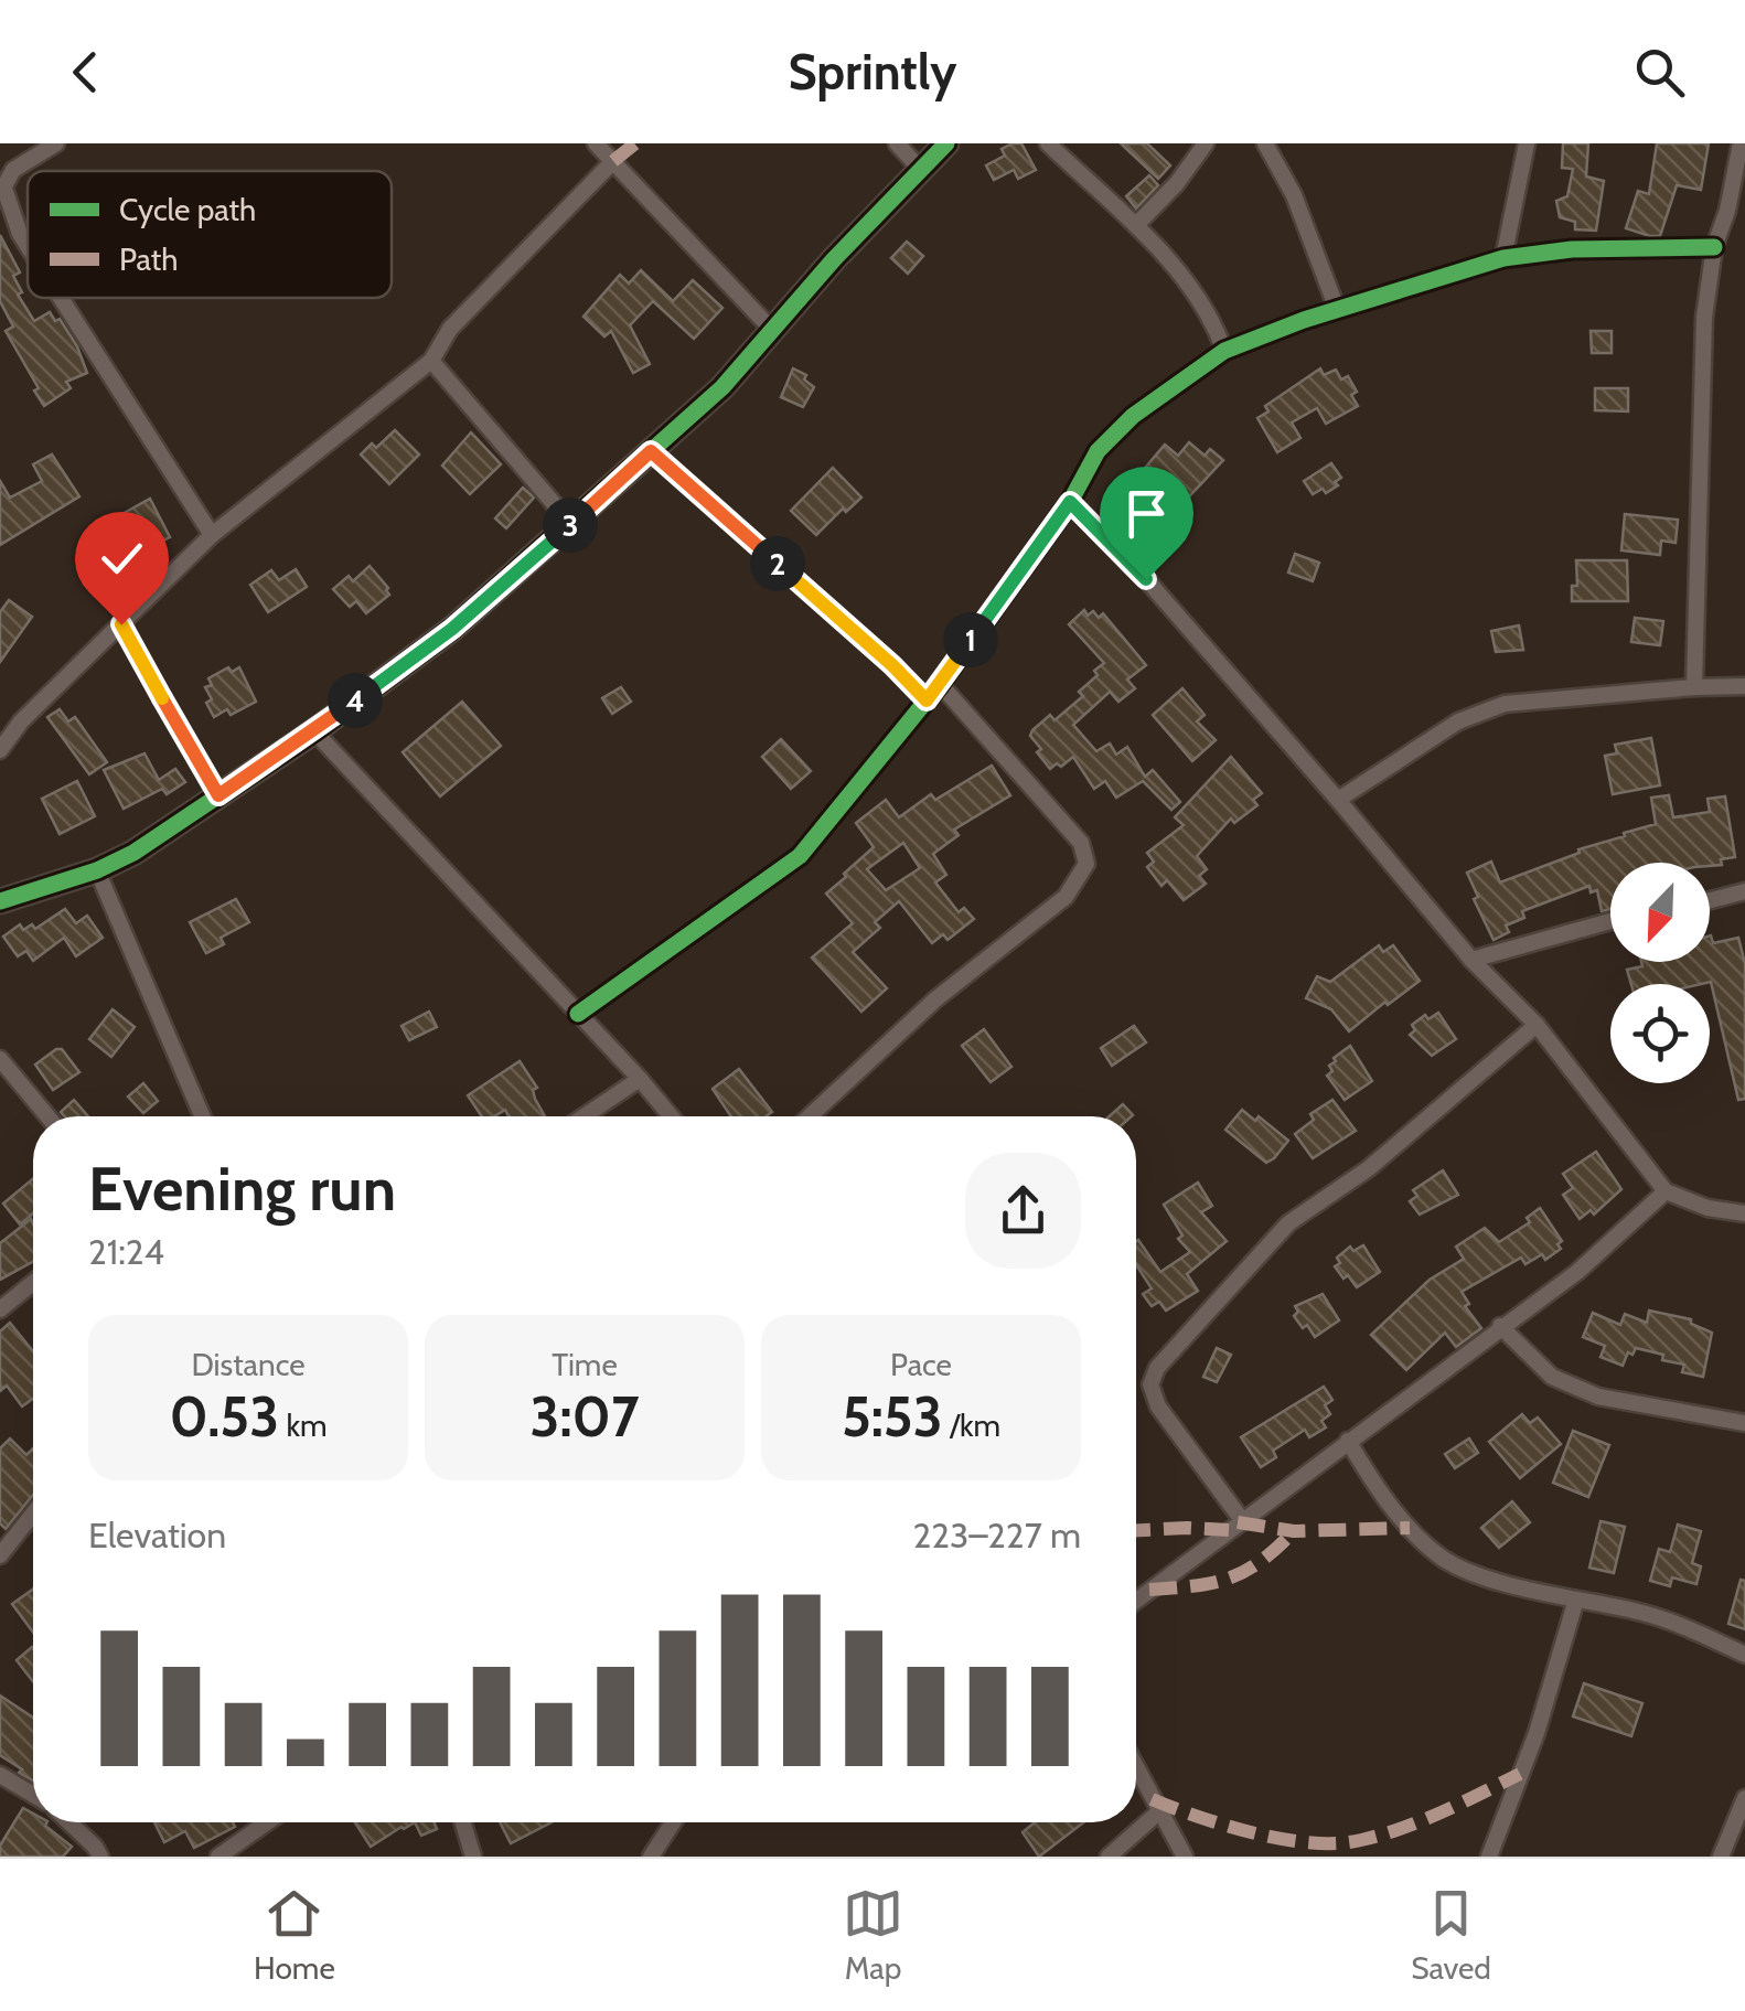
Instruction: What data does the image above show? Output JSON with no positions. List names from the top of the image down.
{
  "legend": ["Cycle path", "Path"],
  "north": "bottom left",
  "page": {
    "header": "Sprintly",
    "pins": [
      "3",
      "2",
      "1",
      "4"
    ],
    "heading": ["Evening run", "21:24"],
    "stats": [
      ["Distance", "0.53 km"],
      ["Time", "3:07"],
      ["Pace", "5:53 /km"]
    ],
    "chart": ["Elevation", "223–227 m"],
    "tabs": ["Home", "Map", "Saved"]
  }
}
